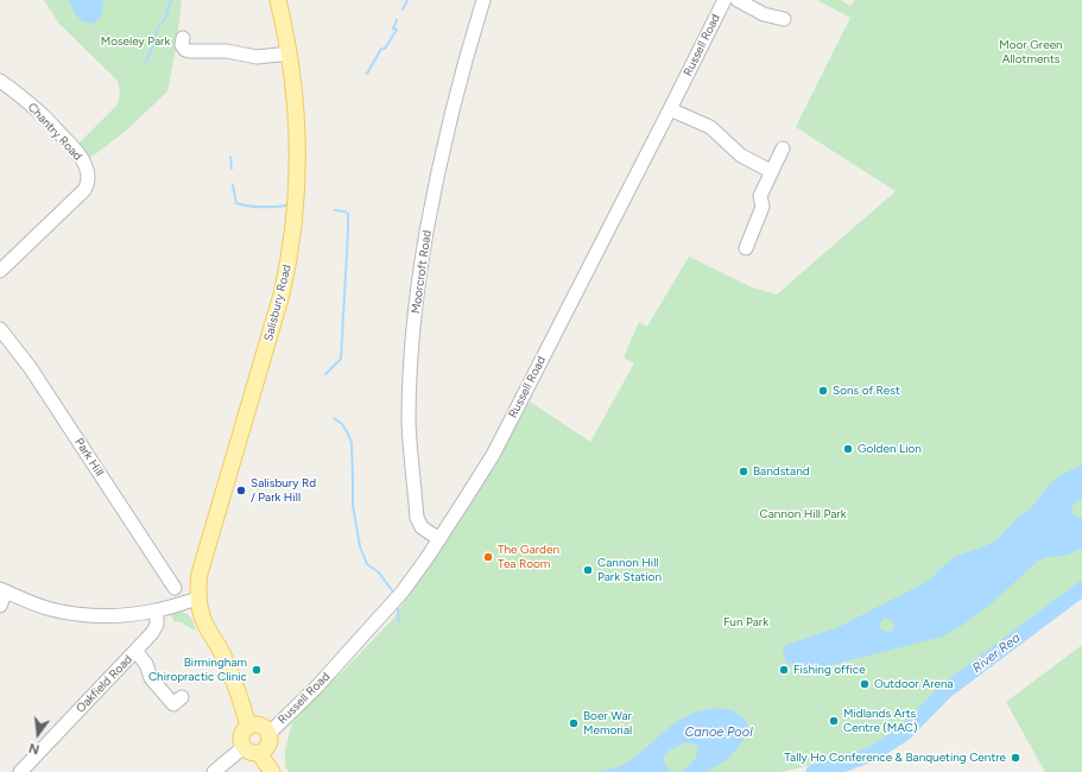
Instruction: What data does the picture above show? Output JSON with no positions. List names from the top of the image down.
{
  "streets": {
    "main road": ["Salisbury Road"],
    "street": [
      "Russell Road",
      "Chantry Road",
      "Moorcroft Road",
      "Park Hill",
      "Oakfield Road"
    ]
  },
  "crossings": [
    ["Russell Road", "Moorcroft Road"],
    ["Russell Road", "Salisbury Road"]
  ],
  "water": ["River Rea", "Canoe Pool"],
  "parks": [
    "Moseley Park",
    "Moor Green Allotments",
    "Cannon Hill Park",
    "Fun Park"
  ],
  "places": [
    "Sons of Rest",
    "Golden Lion",
    "Bandstand",
    "Salisbury Rd / Park Hill",
    "The Garden Tea Room",
    "Cannon Hill Park Station",
    "Birmingham Chiropractic Clinic",
    "Fishing office",
    "Outdoor Arena",
    "Midlands Arts Centre (MAC)",
    "Boer War Memorial",
    "Tally Ho Conference & Banqueting Centre"
  ],
  "north": "bottom"
}
